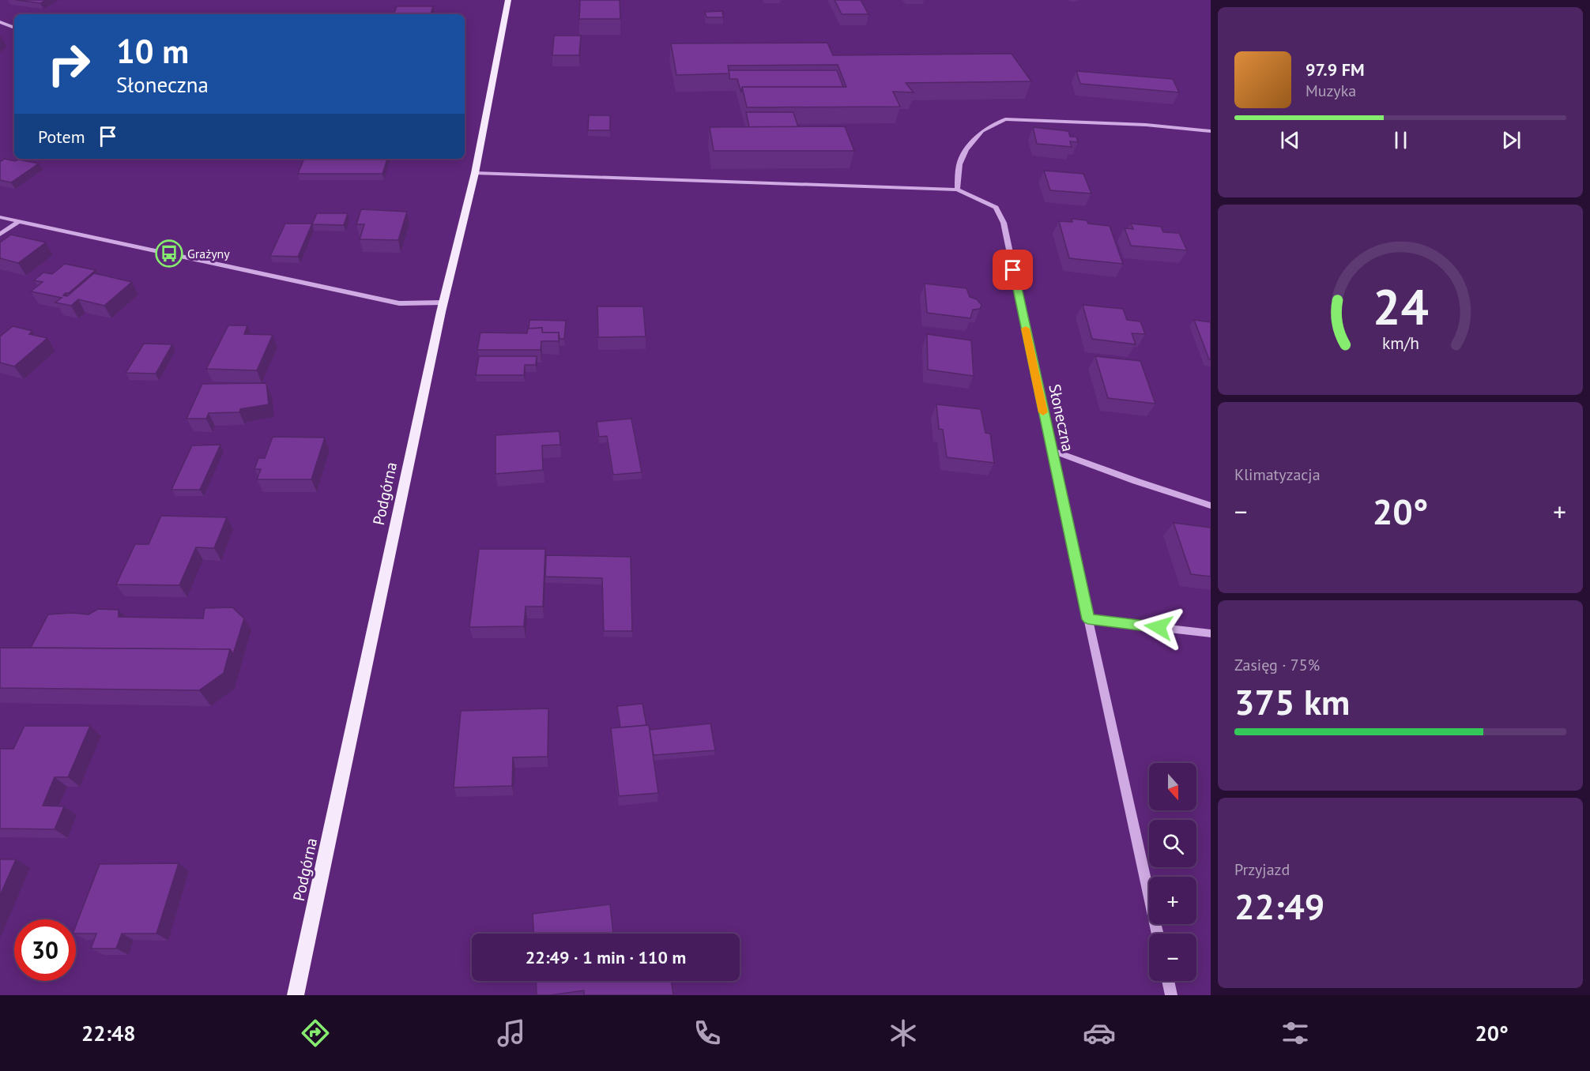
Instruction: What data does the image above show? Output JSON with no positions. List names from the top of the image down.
{
  "streets": {
    "main road": ["Podgórna"],
    "street": ["Słoneczna"]
  },
  "places": {
    "bus stop": ["Grażyny"]
  },
  "north": "bottom",
  "page": {
    "turn": ["10 m", "Słoneczna"],
    "song": ["97.9 FM", "Muzyka"],
    "then": "Potem",
    "tile": [
      "Klimatyzacja",
      ["Zasięg · 75%", "375 km"],
      ["Przyjazd", "22:49"]
    ],
    "heat": ["−", "20°", "+"],
    "map_buttons": ["+", "−"],
    "limit": "30",
    "trip": "22:49 · 1 min · 110 m",
    "tabs": ["22:48", "20°"],
    "gauge": ["24", "km/h"]
  }
}
